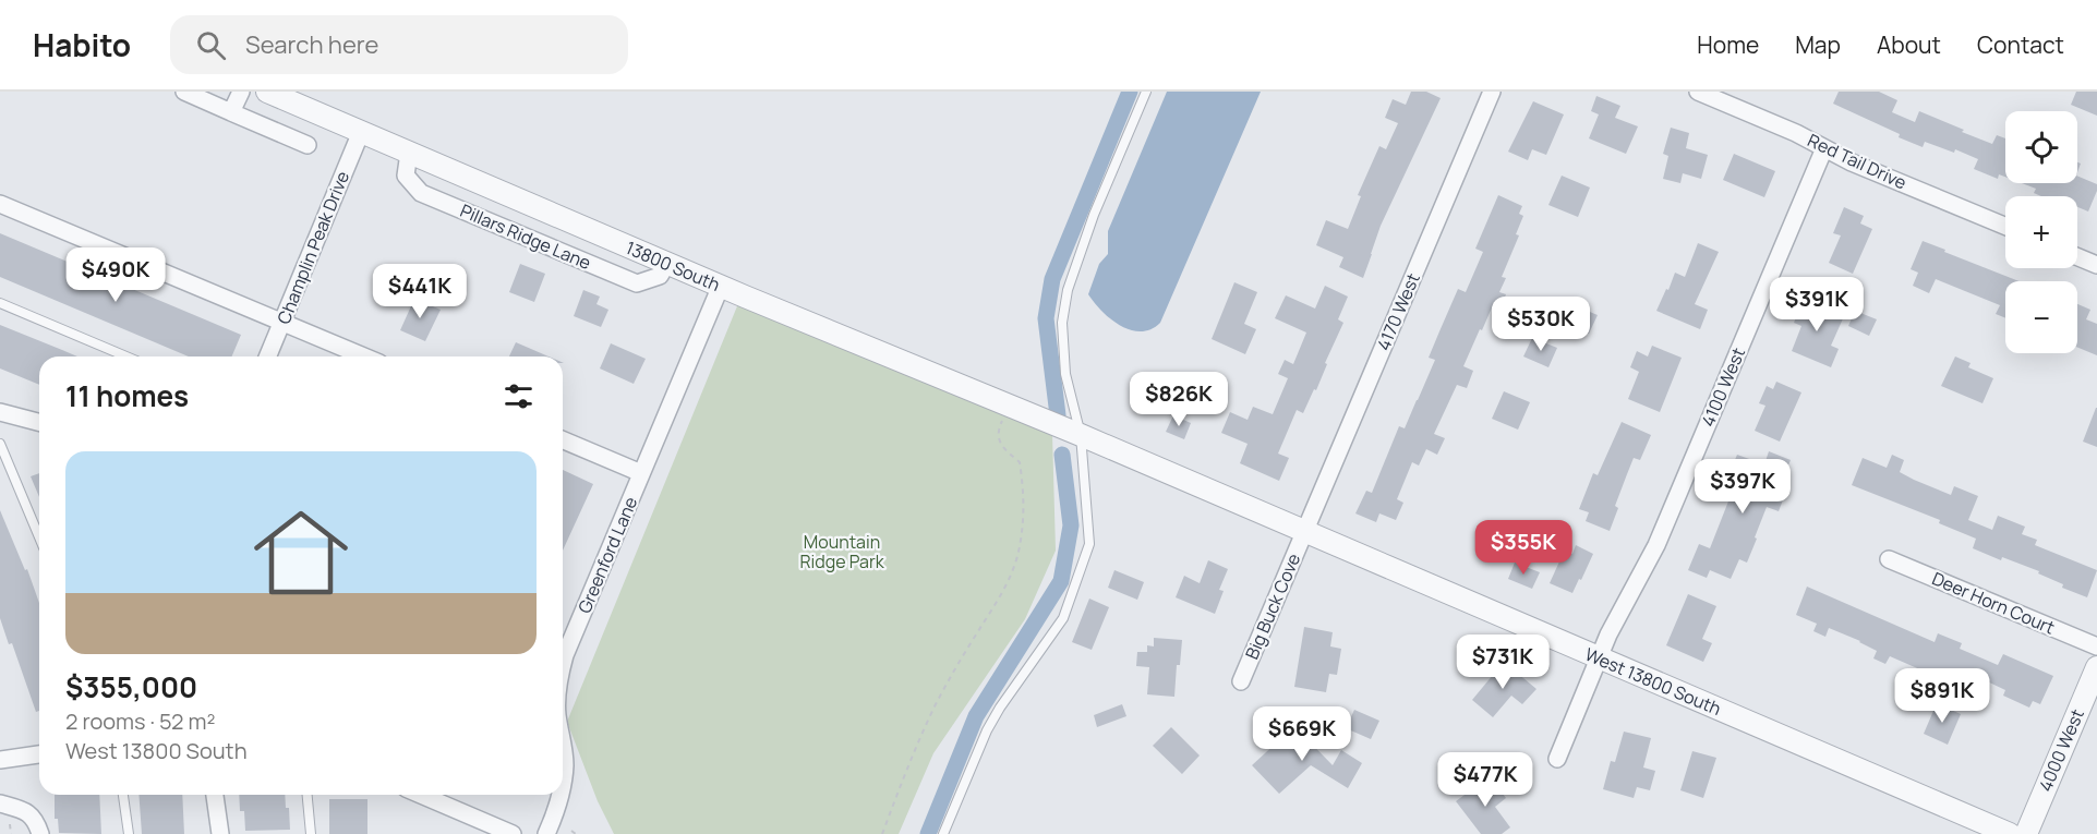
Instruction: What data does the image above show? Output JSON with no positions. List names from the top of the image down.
{
  "streets": {
    "street": [
      "Red Tail Drive",
      "Pillars Ridge Lane",
      "Champlin Peak Drive",
      "13800 South",
      "4170 West",
      "4100 West",
      "Greenford Lane",
      "Deer Horn Court",
      "Big Buck Cove",
      "West 13800 South",
      "4000 West"
    ]
  },
  "crossings": [
    ["Red Tail Drive", "4100 West"],
    ["Pillars Ridge Lane", "13800 South"],
    ["Champlin Peak Drive", "13800 South"],
    ["13800 South", "Greenford Lane"],
    ["13800 South", "West 13800 South"],
    ["4170 West", "Big Buck Cove"],
    ["4170 West", "West 13800 South"],
    ["4100 West", "West 13800 South"],
    ["Big Buck Cove", "West 13800 South"]
  ],
  "parks": ["Mountain Ridge Park"],
  "page": {
    "header": "Habito",
    "search": "Search here",
    "nav": [
      "Home",
      "Map",
      "About",
      "Contact"
    ],
    "map_buttons": ["+", "−"],
    "price": [
      "$490K",
      "$441K",
      "$391K",
      "$530K",
      "$826K",
      "$397K",
      "$355K",
      "$731K",
      "$891K",
      "$669K",
      "$477K"
    ],
    "heading": "11 homes",
    "list": [
      {
        "name": "$355,000",
        "note": "2 rooms · 52 m² · West 13800 South"
      }
    ]
  }
}
